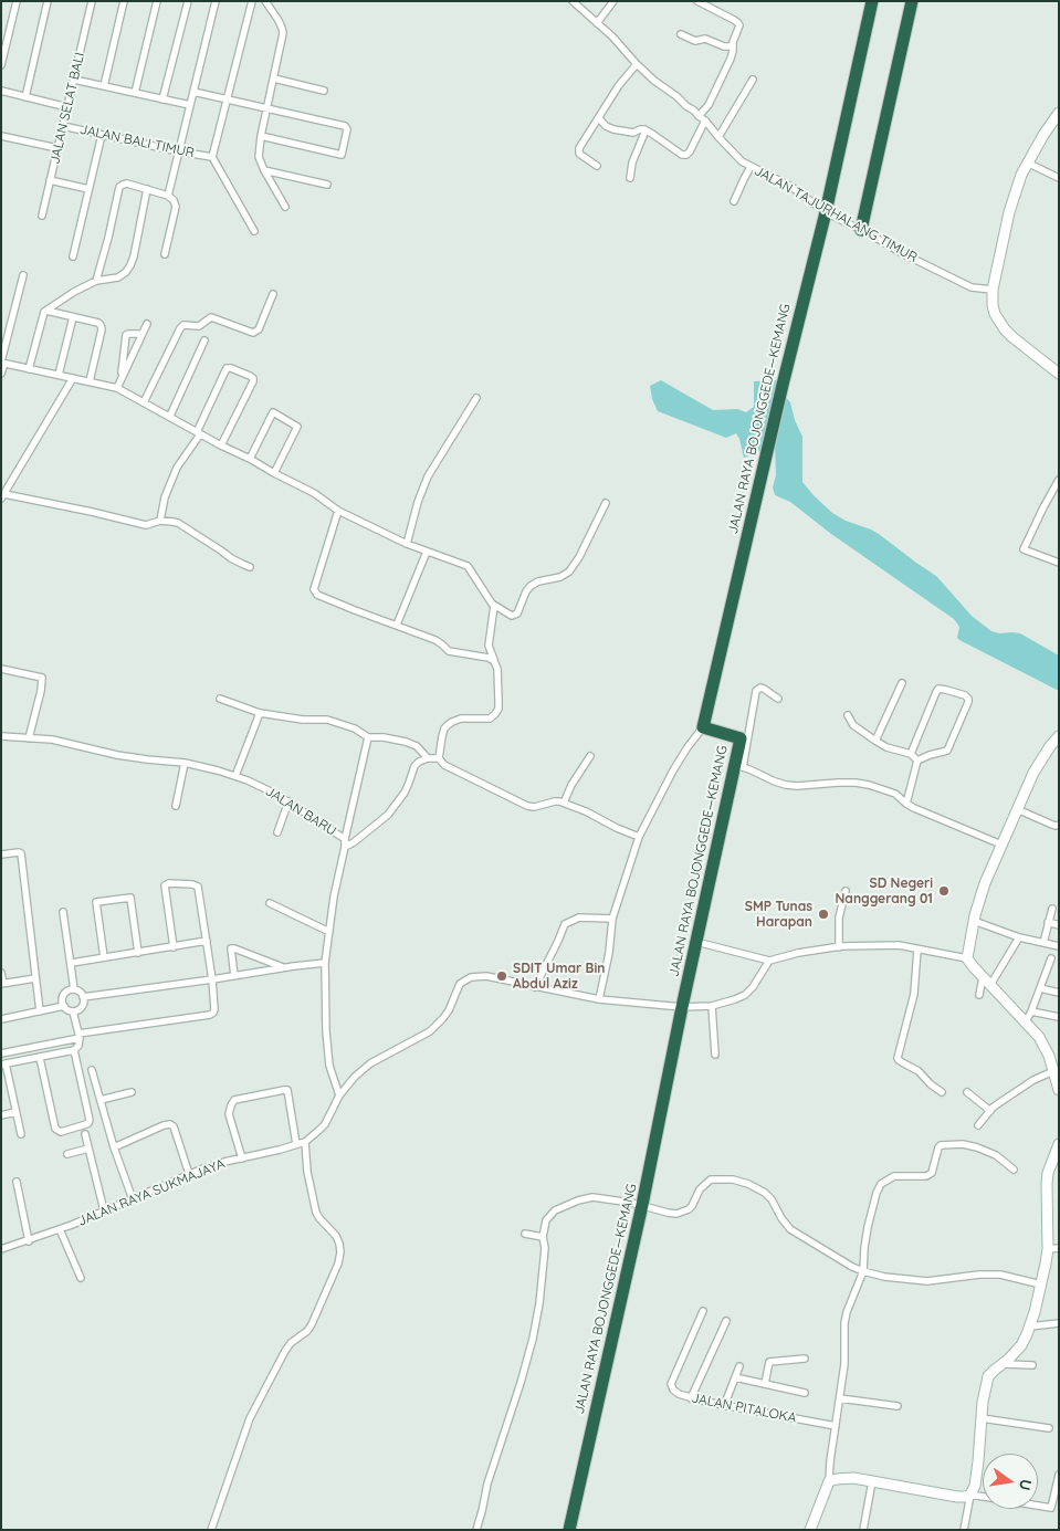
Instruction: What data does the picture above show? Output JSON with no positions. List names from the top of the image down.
{
  "streets": {
    "highway": ["JALAN RAYA BOJONGGEDE—KEMANG"],
    "street": [
      "JALAN SELAT BALI",
      "JALAN BALI TIMUR",
      "JALAN TAJURHALANG TIMUR",
      "JALAN BARU",
      "JALAN RAYA SUKMAJAYA",
      "JALAN PITALOKA"
    ]
  },
  "crossings": [
    ["JALAN SELAT BALI", "JALAN BALI TIMUR"],
    ["JALAN TAJURHALANG TIMUR", "JALAN RAYA BOJONGGEDE—KEMANG"],
    ["JALAN RAYA BOJONGGEDE—KEMANG", "JALAN RAYA SUKMAJAYA"],
    ["JALAN BARU", "JALAN RAYA SUKMAJAYA"]
  ],
  "places": ["SD Negeri Nanggerang 01", "SMP Tunas Harapan", "SDIT Umar Bin Abdul Aziz"],
  "north": "right"
}
